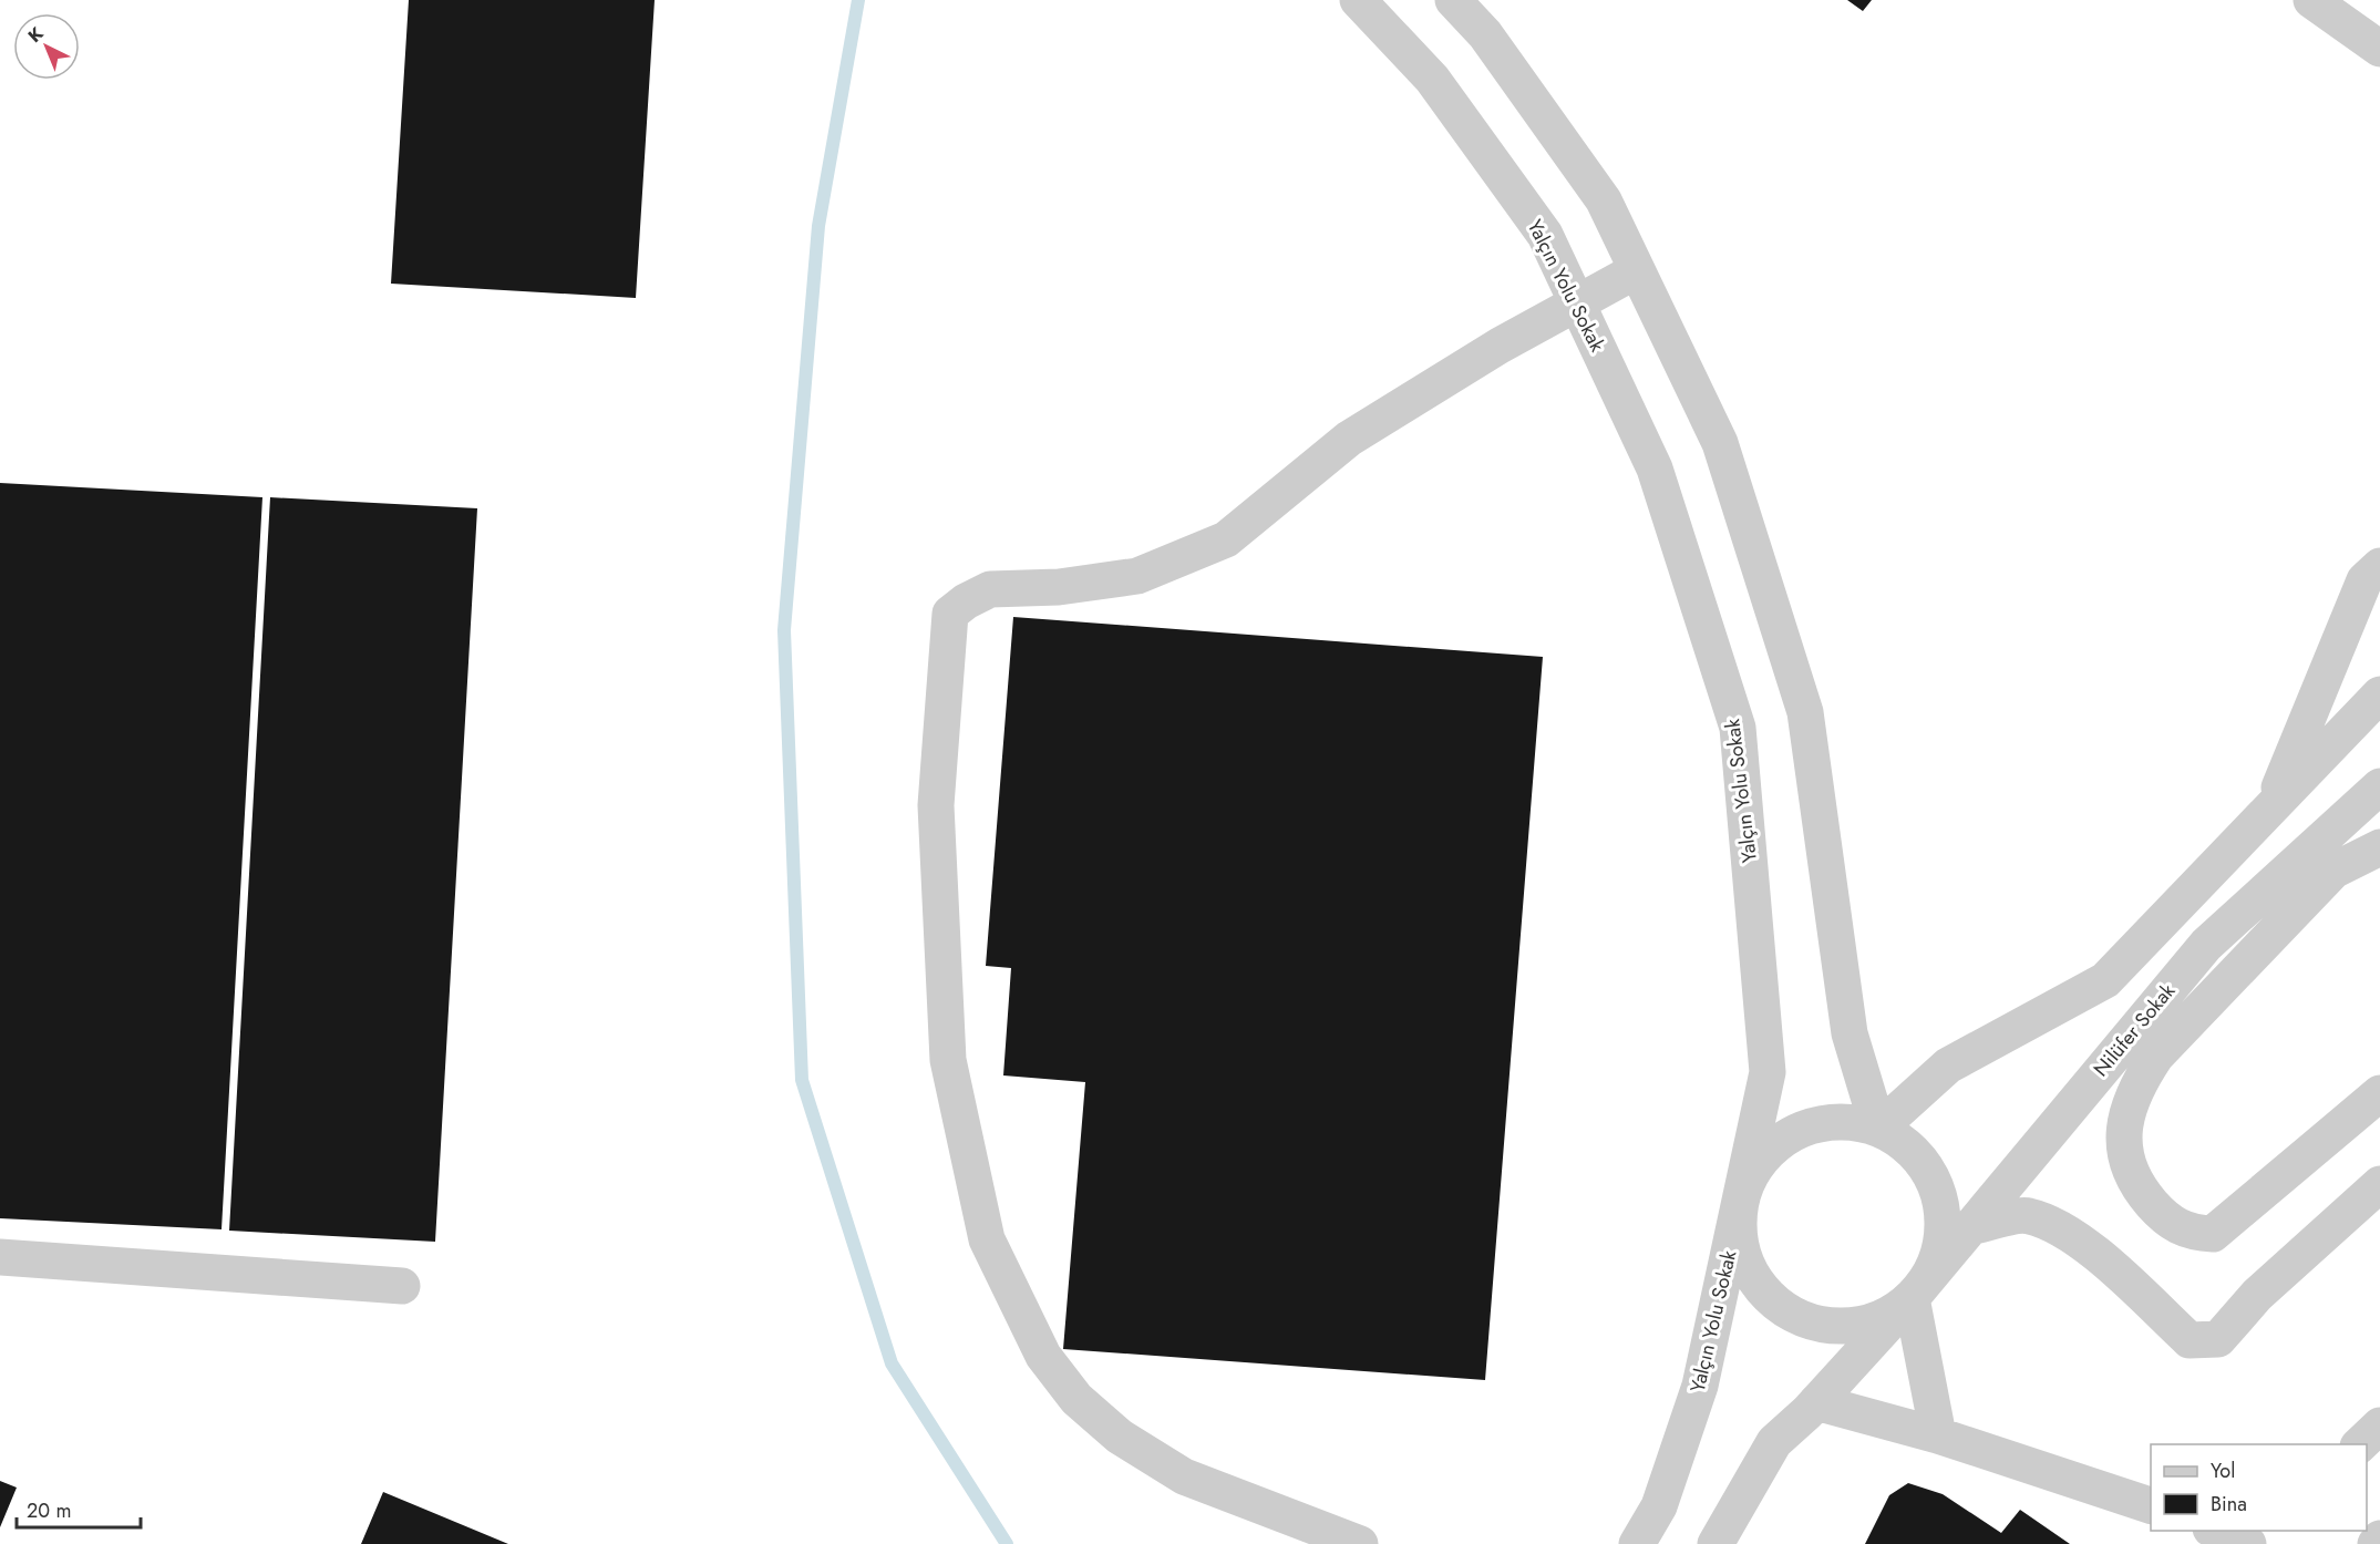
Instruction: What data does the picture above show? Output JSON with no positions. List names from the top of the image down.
{
  "streets": {
    "street": ["Yalçın Yolu Sokak", "Nilüfer Sokak"]
  },
  "crossings": [
    ["Yalçın Yolu Sokak", "Nilüfer Sokak"]
  ],
  "legend": ["Yol", "Bina"],
  "scale_bar": "20 m",
  "north": "top left"
}
